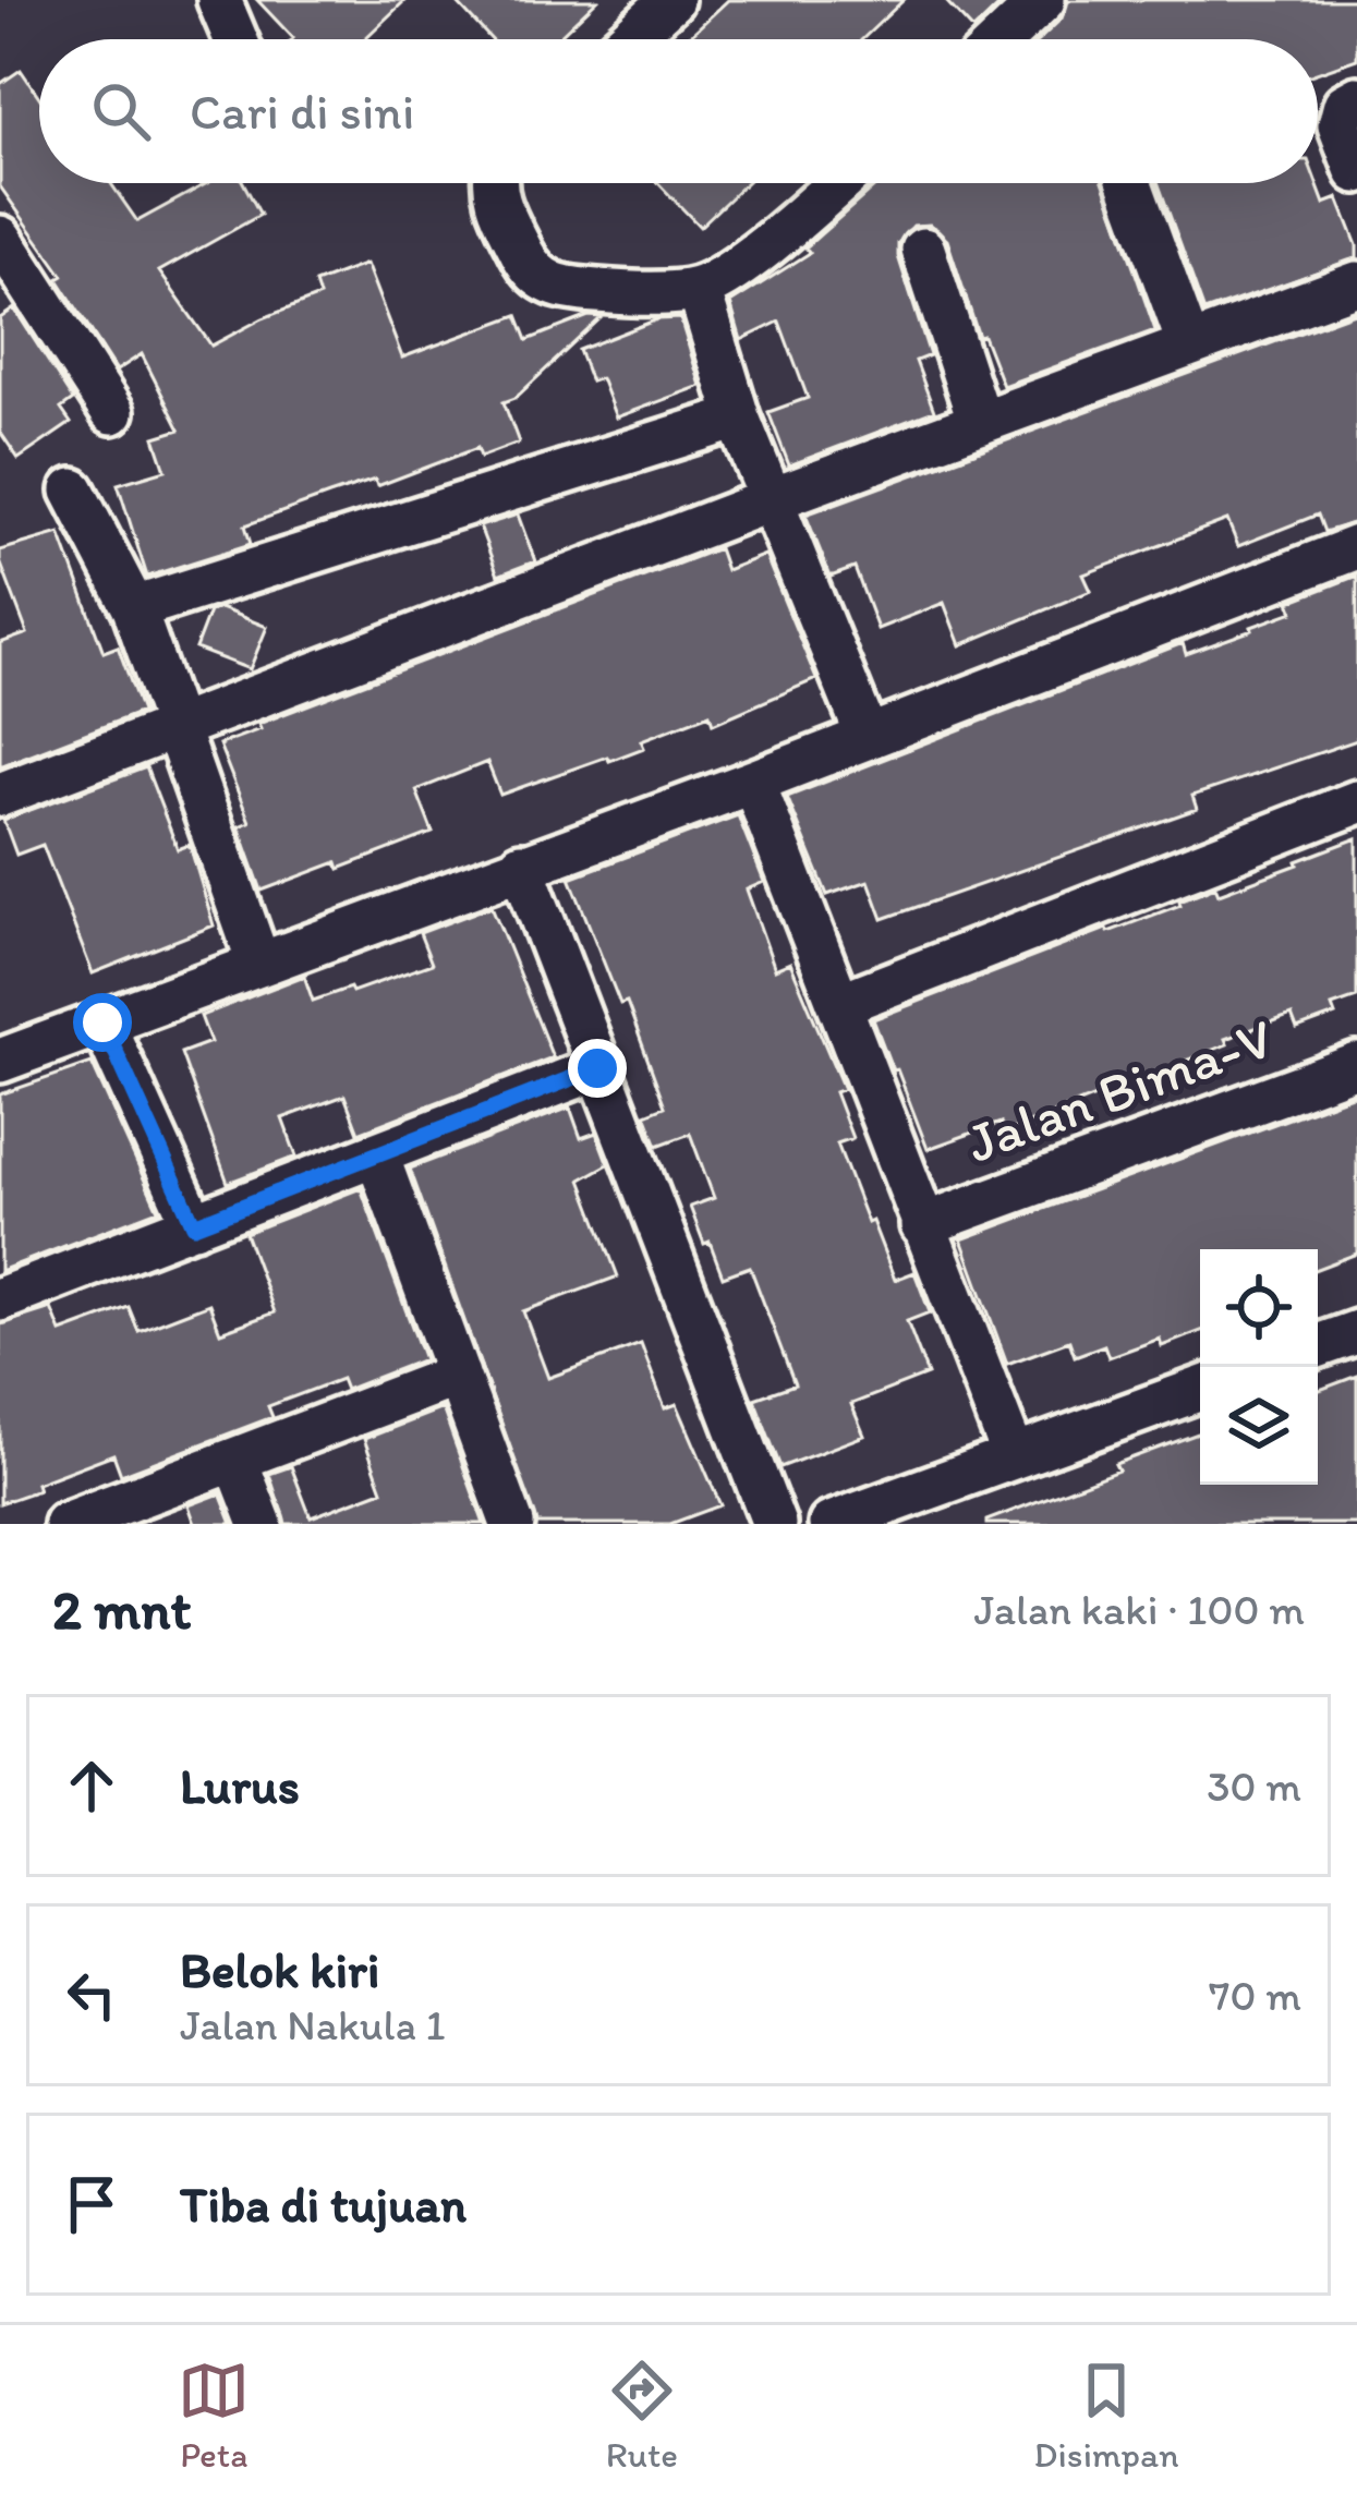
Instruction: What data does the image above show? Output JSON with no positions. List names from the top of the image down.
{
  "streets": {
    "street": ["Jalan Bima-V"]
  },
  "page": {
    "search": "Cari di sini",
    "heading": ["2 mnt", "Jalan kaki · 100 m"],
    "list": [
      ["Lurus", "30 m"],
      ["Belok kiri", "Jalan Nakula 1", "70 m"],
      "Tiba di tujuan"
    ],
    "nav": ["Peta", "Rute", "Disimpan"]
  }
}
